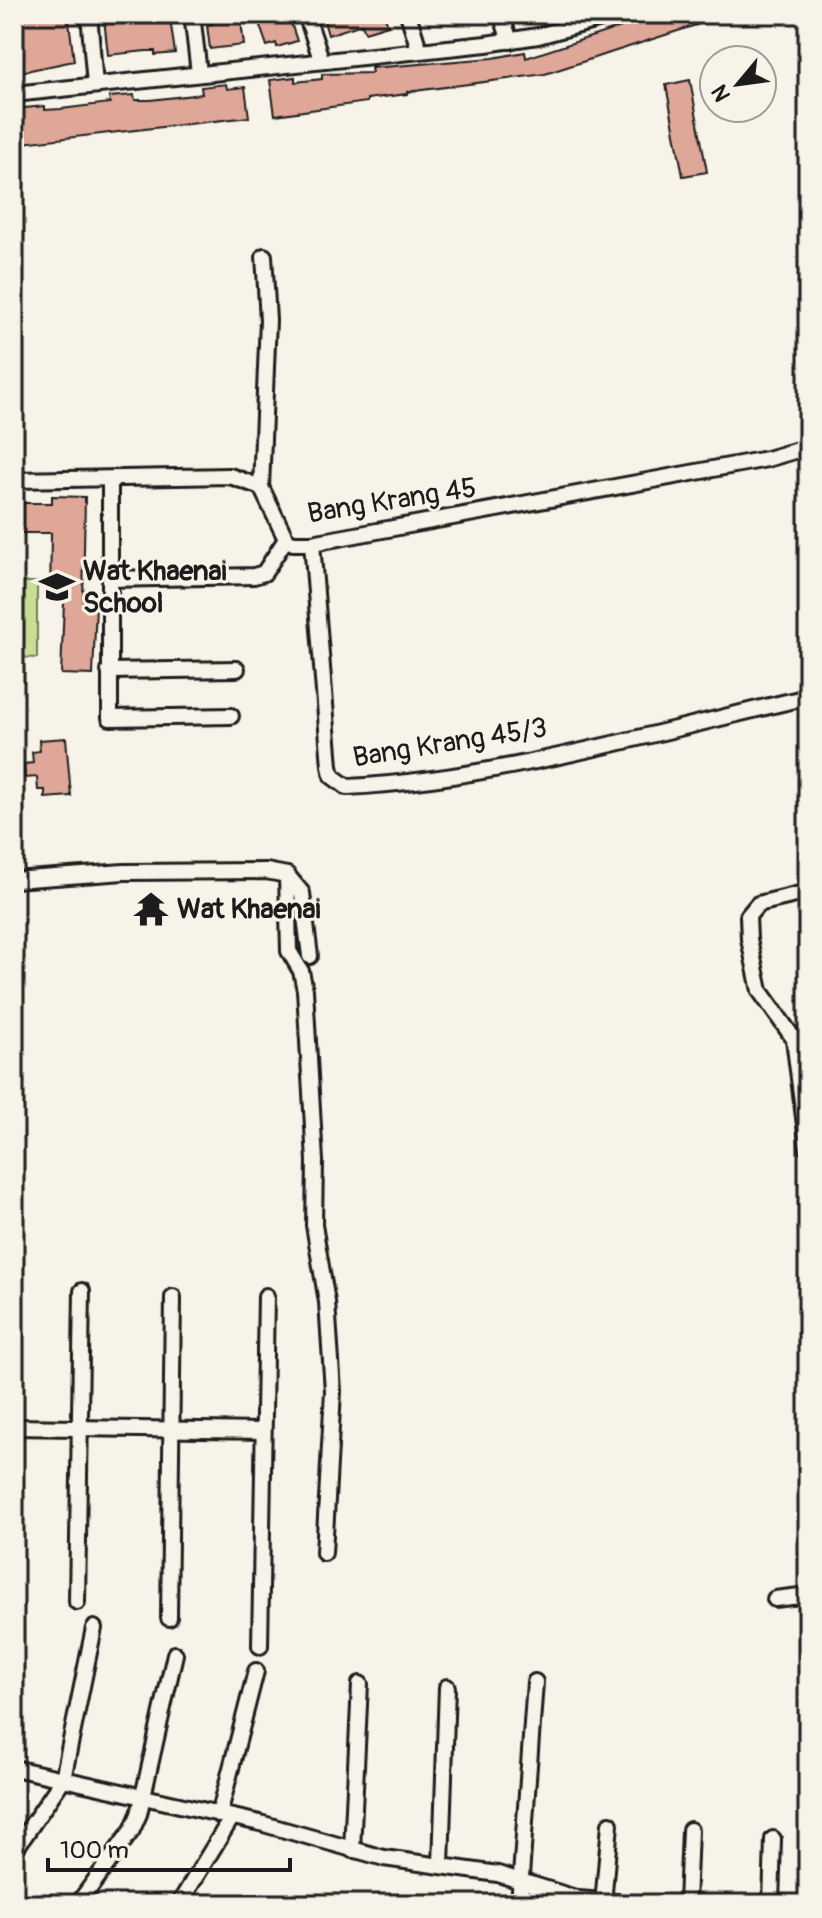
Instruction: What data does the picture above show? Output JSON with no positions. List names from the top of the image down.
{
  "streets": {
    "street": ["Bang Krang 45", "Bang Krang 45/3"]
  },
  "crossings": [
    ["Bang Krang 45", "Bang Krang 45/3"]
  ],
  "places": {
    "school or university": ["Wat Khaenai School"],
    "temple": ["Wat Khaenai"]
  },
  "scale_bar": "100 m",
  "north": "bottom left"
}
